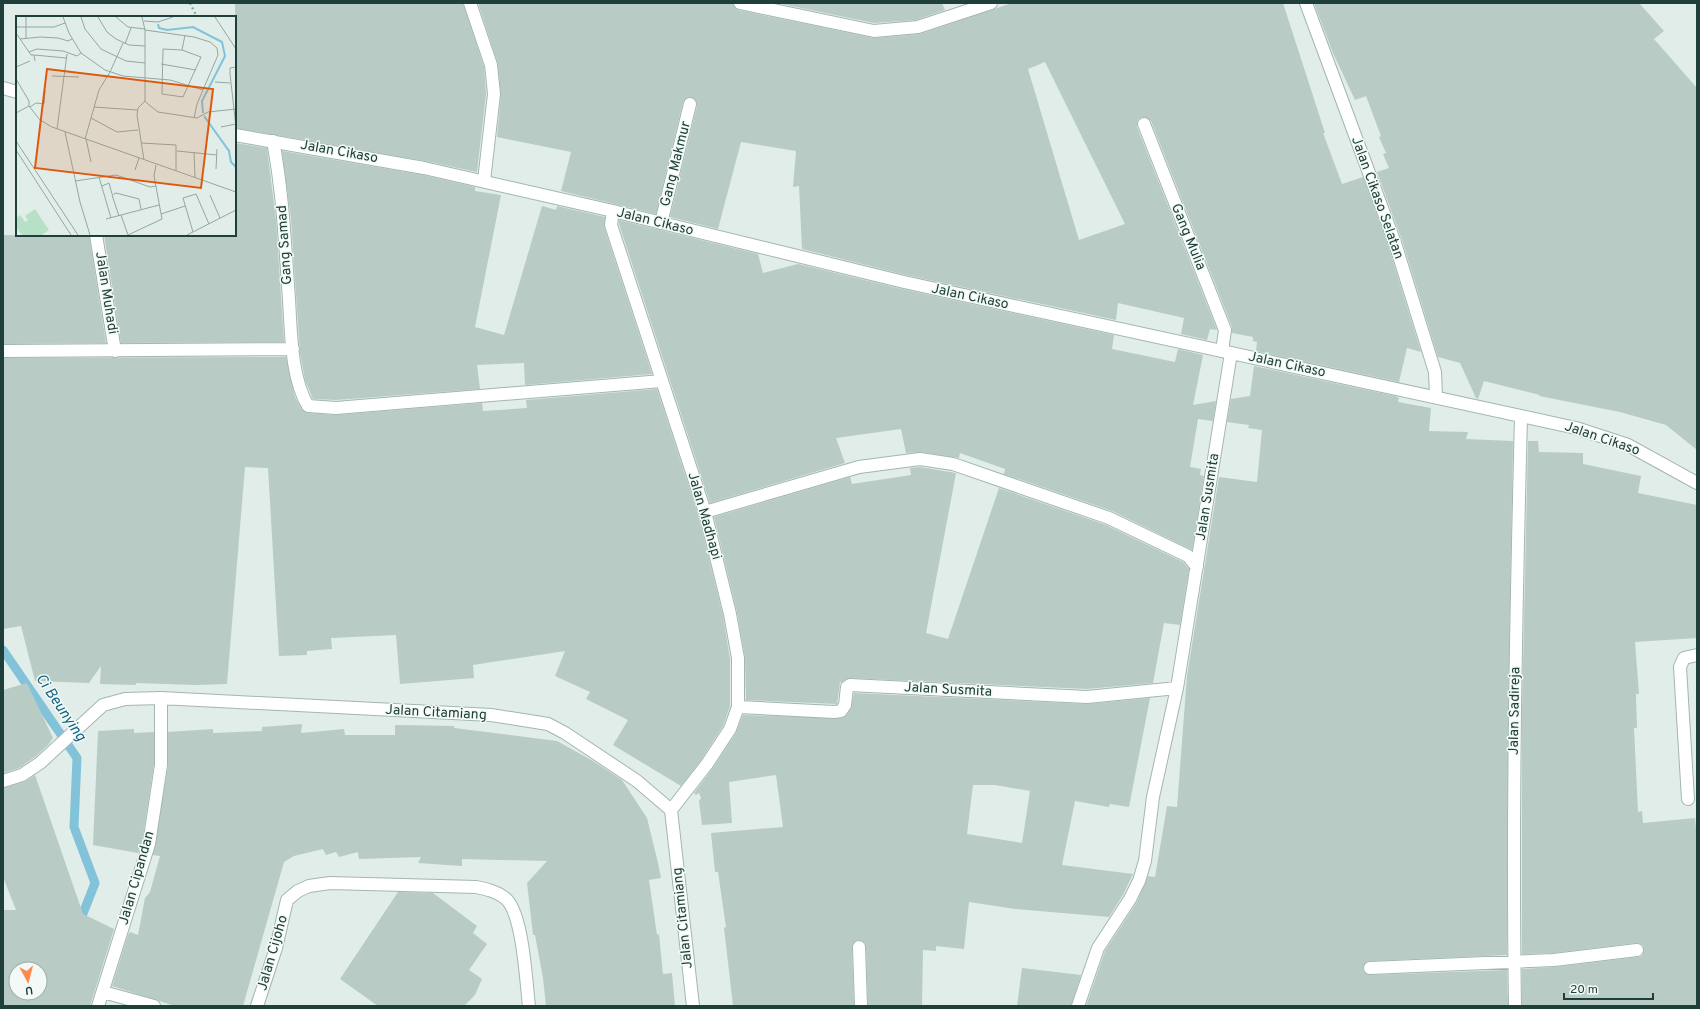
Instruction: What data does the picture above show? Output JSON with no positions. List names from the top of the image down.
{
  "streets": {
    "street": [
      "Jalan Cikaso",
      "Gang Makmur",
      "Jalan Cikaso Selatan",
      "Gang Mulia",
      "Gang Samad",
      "Jalan Muhadi",
      "Jalan Susmita",
      "Jalan Madhapi",
      "Jalan Sadireja",
      "Jalan Citamiang",
      "Jalan Cipandan",
      "Jalan Cijoho"
    ]
  },
  "crossings": [
    ["Jalan Cikaso", "Gang Makmur"],
    ["Jalan Cikaso", "Jalan Cikaso Selatan"],
    ["Jalan Cikaso", "Gang Mulia"],
    ["Jalan Cikaso", "Gang Samad"],
    ["Jalan Cikaso", "Jalan Susmita"],
    ["Jalan Cikaso", "Jalan Madhapi"],
    ["Jalan Cikaso", "Jalan Sadireja"],
    ["Gang Mulia", "Jalan Susmita"],
    ["Gang Samad", "Jalan Madhapi"],
    ["Jalan Susmita", "Jalan Madhapi"],
    ["Jalan Madhapi", "Jalan Citamiang"],
    ["Jalan Citamiang", "Jalan Cipandan"]
  ],
  "water": ["Ci Beunying"],
  "scale_bar": "20 m",
  "north": "bottom"
}
